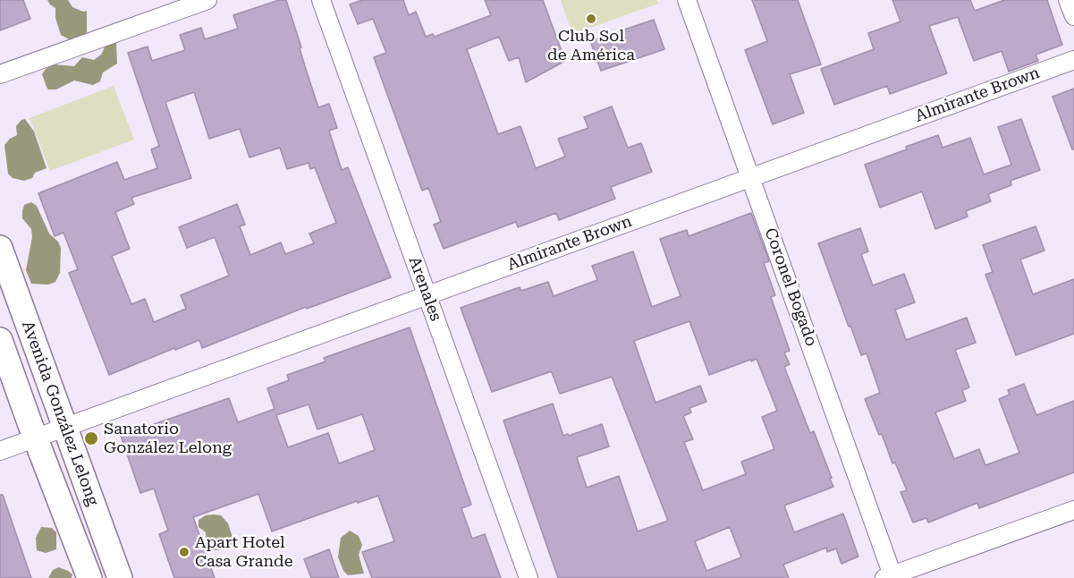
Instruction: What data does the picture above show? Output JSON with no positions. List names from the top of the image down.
{
  "streets": {
    "main road": ["Avenida González Lelong"],
    "street": ["Almirante Brown", "Coronel Bogado", "Arenales"]
  },
  "crossings": [
    ["Almirante Brown", "Coronel Bogado"],
    ["Almirante Brown", "Arenales"],
    ["Almirante Brown", "Avenida González Lelong"]
  ],
  "places": ["Club Sol de América", "Sanatorio González Lelong", "Apart Hotel Casa Grande"]
}
